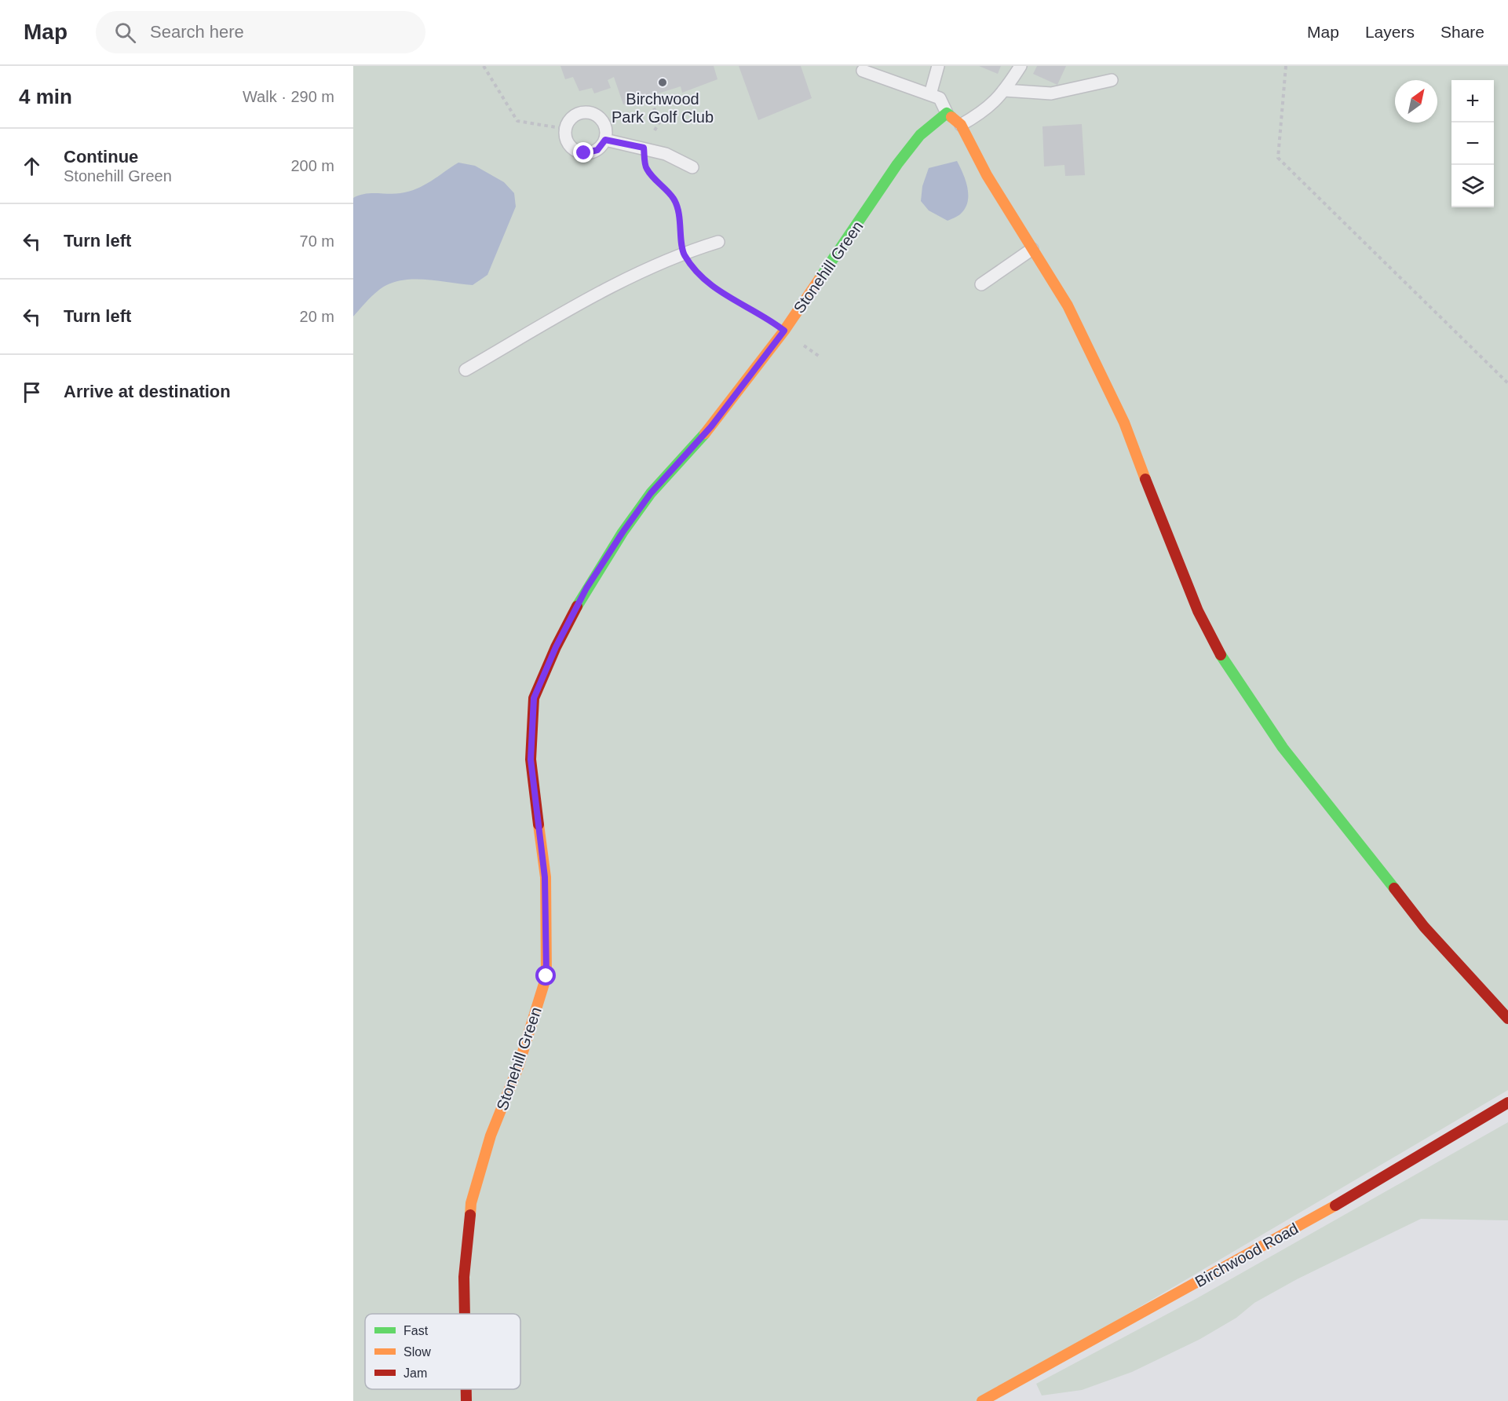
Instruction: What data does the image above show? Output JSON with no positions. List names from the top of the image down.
{
  "streets": {
    "street": ["Stonehill Green", "Birchwood Road"]
  },
  "places": ["Birchwood Park Golf Club"],
  "legend": ["Fast", "Slow", "Jam"],
  "north": "top right",
  "page": {
    "header": "Map",
    "search": "Search here",
    "nav": ["Map", "Layers", "Share"],
    "heading": ["4 min", "Walk · 290 m"],
    "map_buttons": ["+", "−"],
    "list": [
      ["Continue", "Stonehill Green", "200 m"],
      ["Turn left", "70 m"],
      ["Turn left", "20 m"],
      "Arrive at destination"
    ]
  }
}
